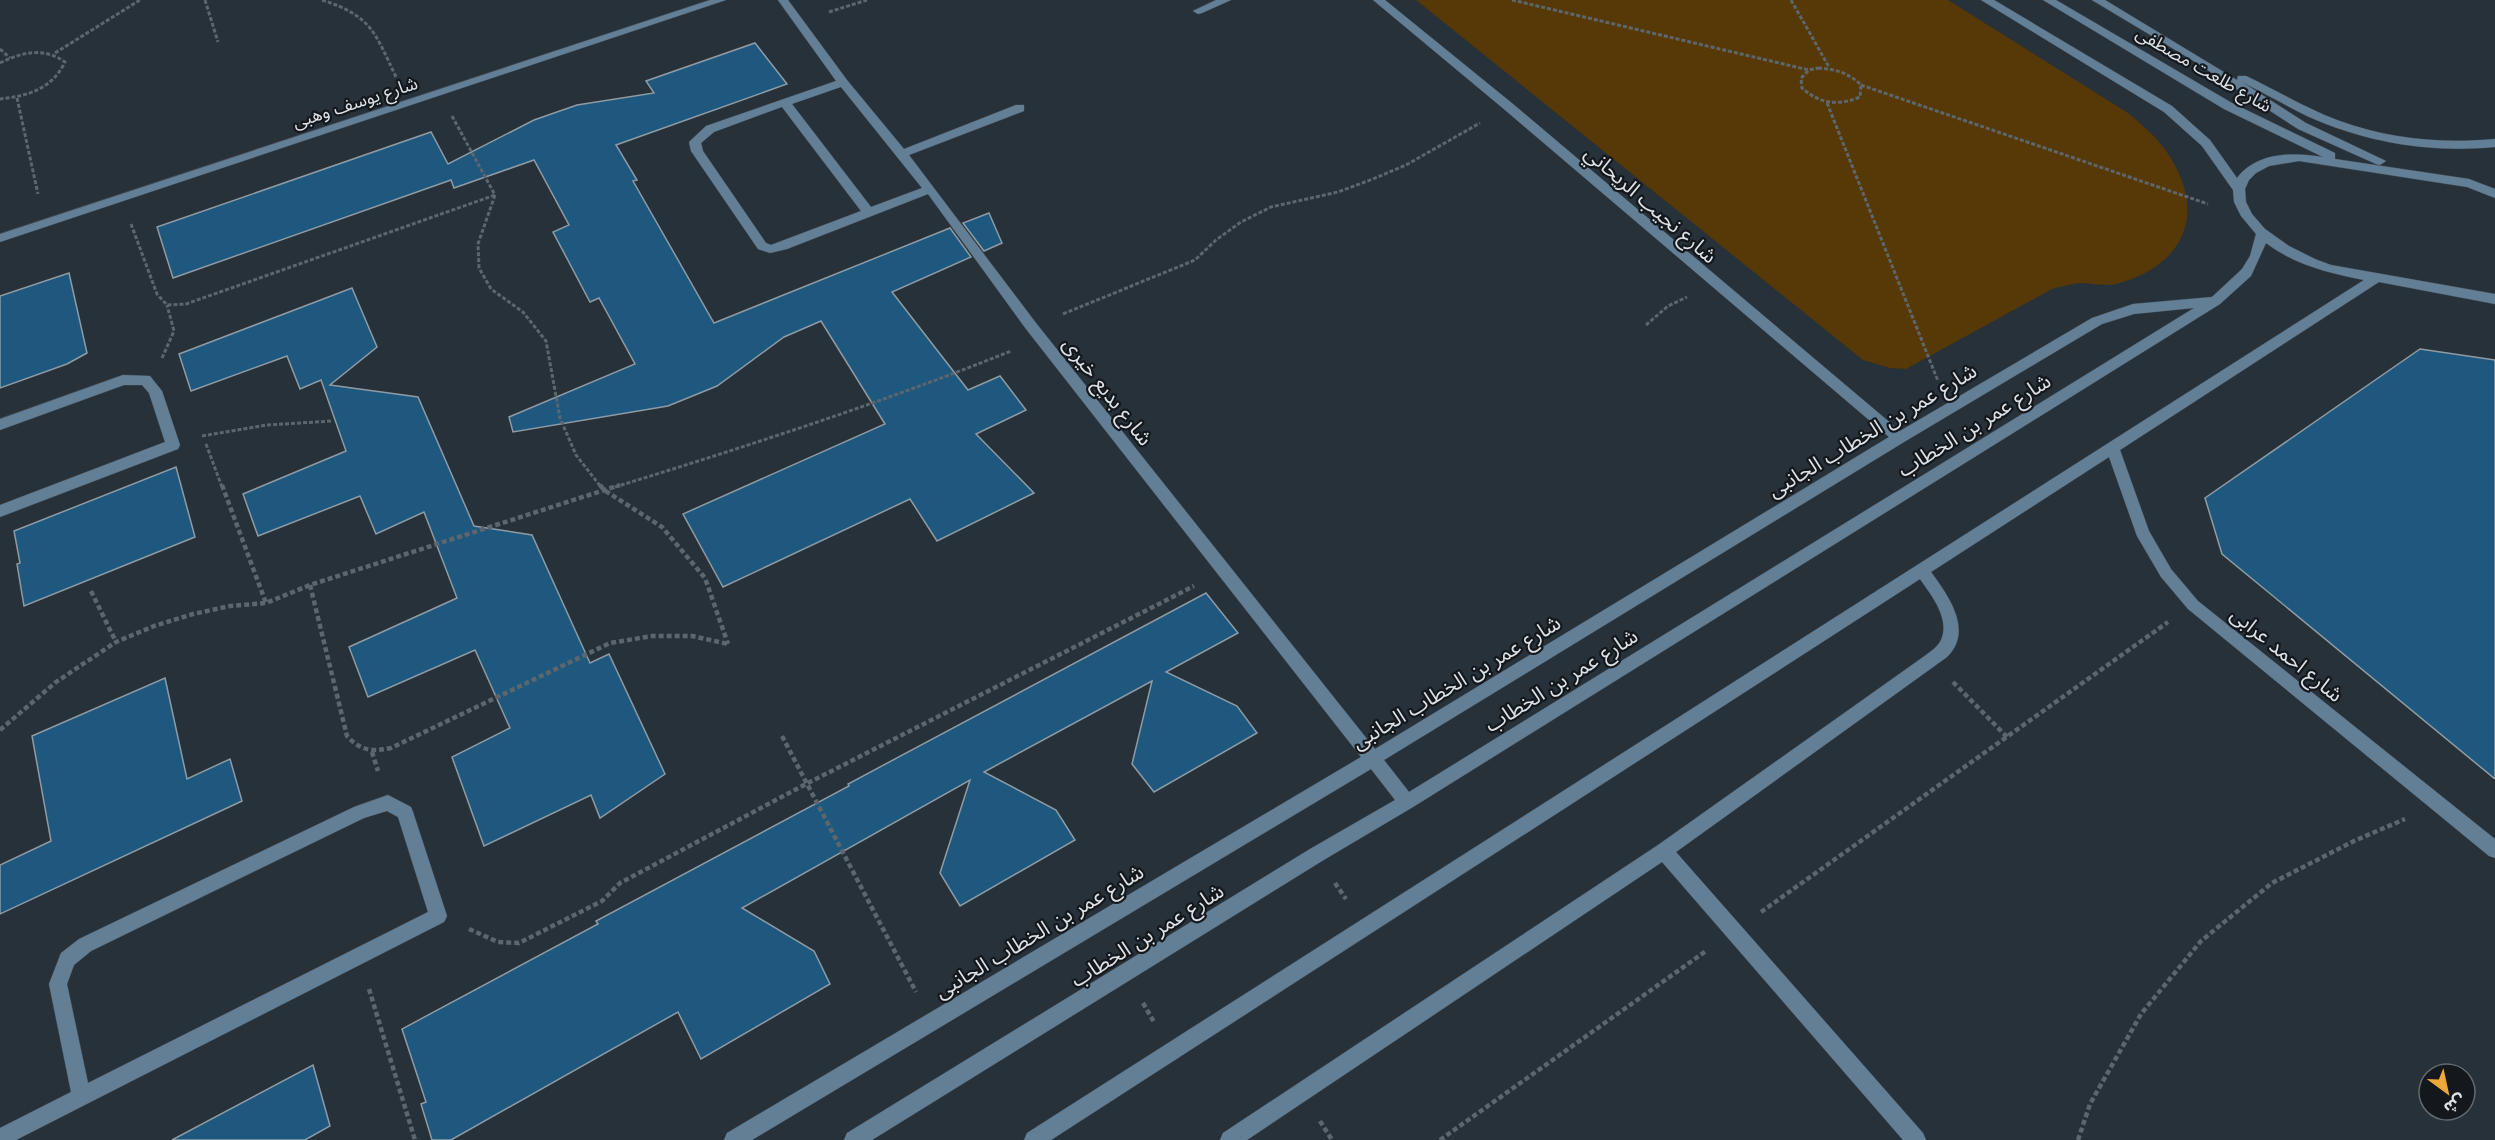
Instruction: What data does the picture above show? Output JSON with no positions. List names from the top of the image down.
{
  "streets": {
    "street": [
      "شارع طلعت مصطفى",
      "شارع يوسف وهبى",
      "شارع نجيب الريحاني",
      "شارع بديع خيرى",
      "شارع عمر بن الخطاب",
      "شارع عمر بن الخطاب الجانبى",
      "شارع احمد عرابى"
    ]
  },
  "crossings": [
    ["شارع نجيب الريحاني", "شارع عمر بن الخطاب الجانبى"],
    ["شارع بديع خيرى", "شارع عمر بن الخطاب"],
    ["شارع بديع خيرى", "شارع عمر بن الخطاب الجانبى"],
    ["شارع عمر بن الخطاب", "شارع عمر بن الخطاب الجانبى"]
  ],
  "north": "bottom right"
}
